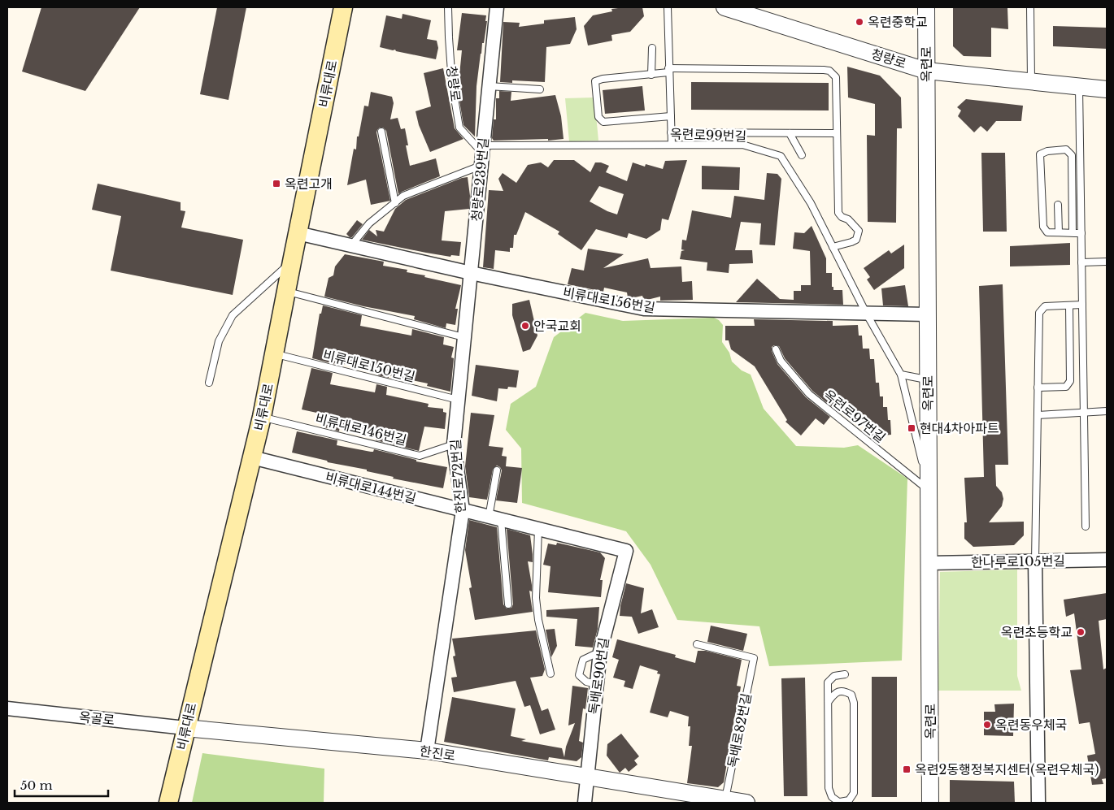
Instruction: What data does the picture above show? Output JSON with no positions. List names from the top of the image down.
{
  "streets": {
    "main road": ["비류대로"],
    "street": [
      "청량로",
      "옥련로",
      "청량로239번길",
      "비류대로156번길",
      "한진로72번길",
      "비류대로144번길",
      "한나루로105번길",
      "독배로90번길",
      "옥골로",
      "한진로"
    ],
    "lane": [
      "옥련로99번길",
      "비류대로150번길",
      "옥련로97번길",
      "비류대로146번길",
      "독배로82번길"
    ]
  },
  "crossings": [
    ["청량로", "옥련로"],
    ["청량로", "옥련로99번길"],
    ["청량로", "청량로239번길"],
    ["옥련로", "옥련로99번길"],
    ["옥련로", "비류대로156번길"],
    ["옥련로", "옥련로97번길"],
    ["옥련로", "한나루로105번길"],
    ["비류대로", "비류대로156번길"],
    ["비류대로", "비류대로150번길"],
    ["비류대로", "비류대로146번길"],
    ["비류대로", "비류대로144번길"],
    ["비류대로", "옥골로"],
    ["비류대로", "한진로"],
    ["옥련로99번길", "청량로239번길"],
    ["옥련로99번길", "비류대로156번길"],
    ["옥련로99번길", "옥련로97번길"],
    ["청량로239번길", "비류대로156번길"],
    ["청량로239번길", "한진로72번길"],
    ["비류대로156번길", "한진로72번길"],
    ["비류대로150번길", "한진로72번길"],
    ["비류대로146번길", "한진로72번길"],
    ["한진로72번길", "비류대로144번길"],
    ["한진로72번길", "한진로"],
    ["비류대로144번길", "독배로90번길"],
    ["독배로90번길", "한진로"],
    ["옥골로", "한진로"],
    ["독배로82번길", "한진로"]
  ],
  "places": {
    "other": [
      "옥련중학교",
      "안국교회",
      "옥련초등학교",
      "옥련동우체국"
    ],
    "transit": ["옥련고개", "현대4차아파트", "옥련2동행정복지센터(옥련우체국)"]
  },
  "scale_bar": "50 m"
}
